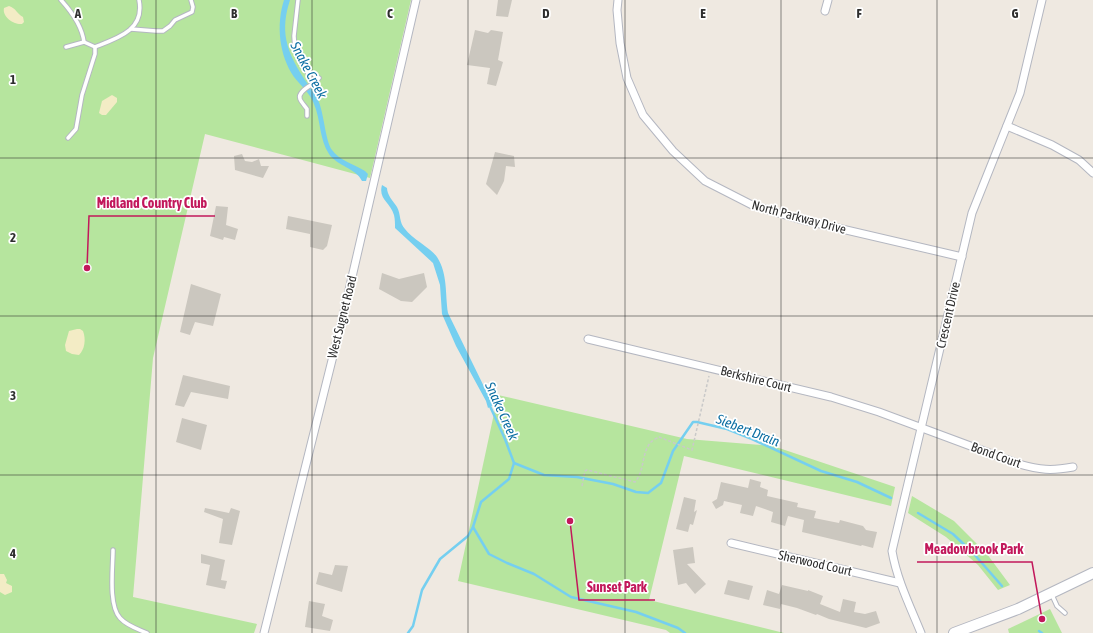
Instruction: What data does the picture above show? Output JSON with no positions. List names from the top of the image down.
{
  "streets": {
    "street": [
      "North Parkway Drive",
      "Crescent Drive",
      "West Sugnet Road",
      "Berkshire Court",
      "Bond Court",
      "Sherwood Court"
    ]
  },
  "crossings": [
    ["North Parkway Drive", "Crescent Drive"],
    ["Crescent Drive", "Berkshire Court"],
    ["Crescent Drive", "Bond Court"],
    ["Crescent Drive", "Sherwood Court"],
    ["Berkshire Court", "Bond Court"]
  ],
  "water": ["Snake Creek", "Siebert Drain"],
  "places": ["Midland Country Club", "Sunset Park", "Meadowbrook Park"],
  "grid": {
    "columns": [
      "A",
      "B",
      "C",
      "D",
      "E",
      "F",
      "G"
    ],
    "rows": [
      "1",
      "2",
      "3",
      "4"
    ]
  }
}
